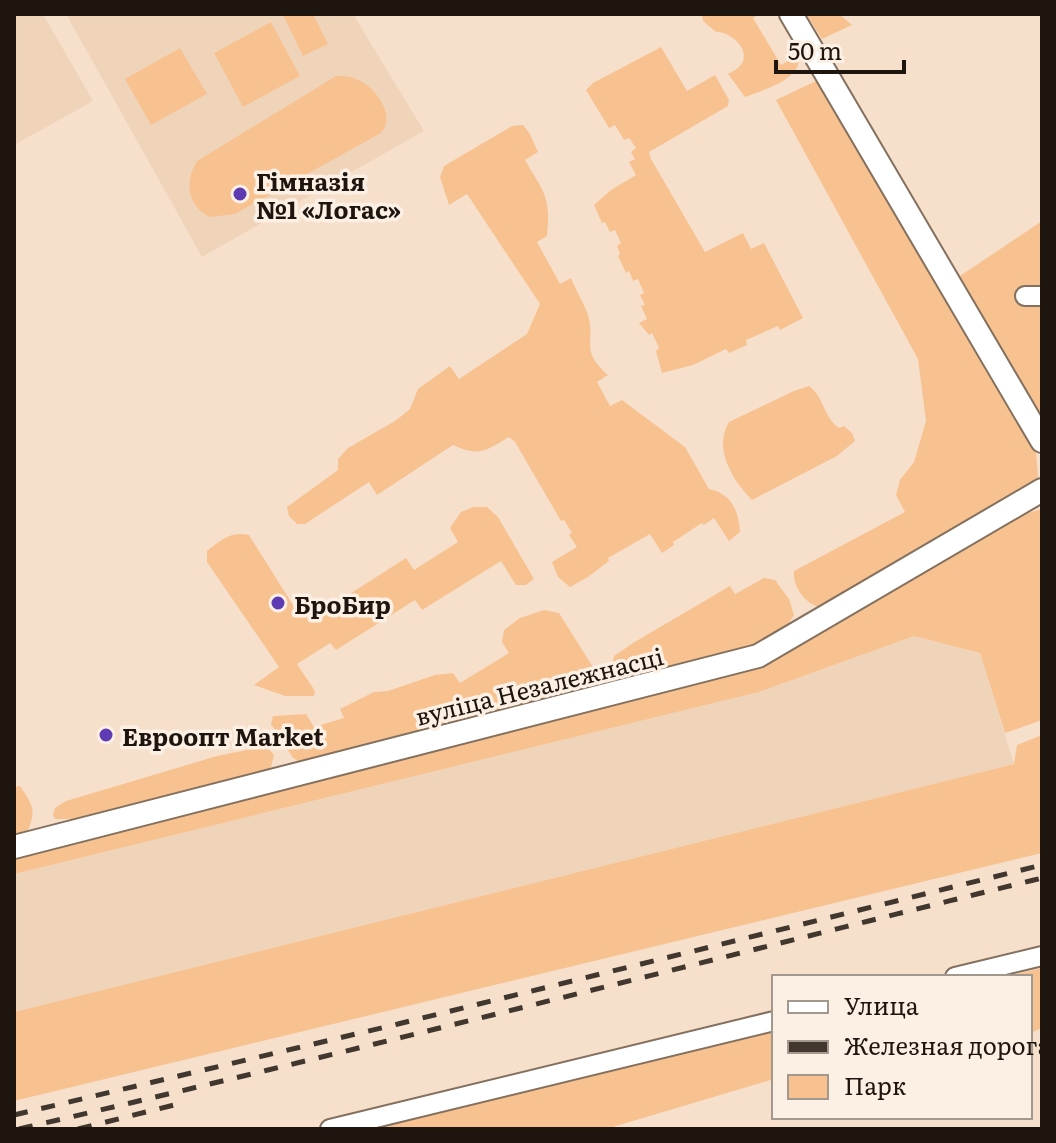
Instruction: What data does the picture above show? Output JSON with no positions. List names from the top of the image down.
{
  "streets": {
    "main road": ["вуліца Незалежнасці"]
  },
  "places": ["Гімназія №1 «Логас»", "БроБир", "Евроопт Market"],
  "legend": ["Улица", "Железная дорога", "Парк"],
  "scale_bar": "50 m"
}
